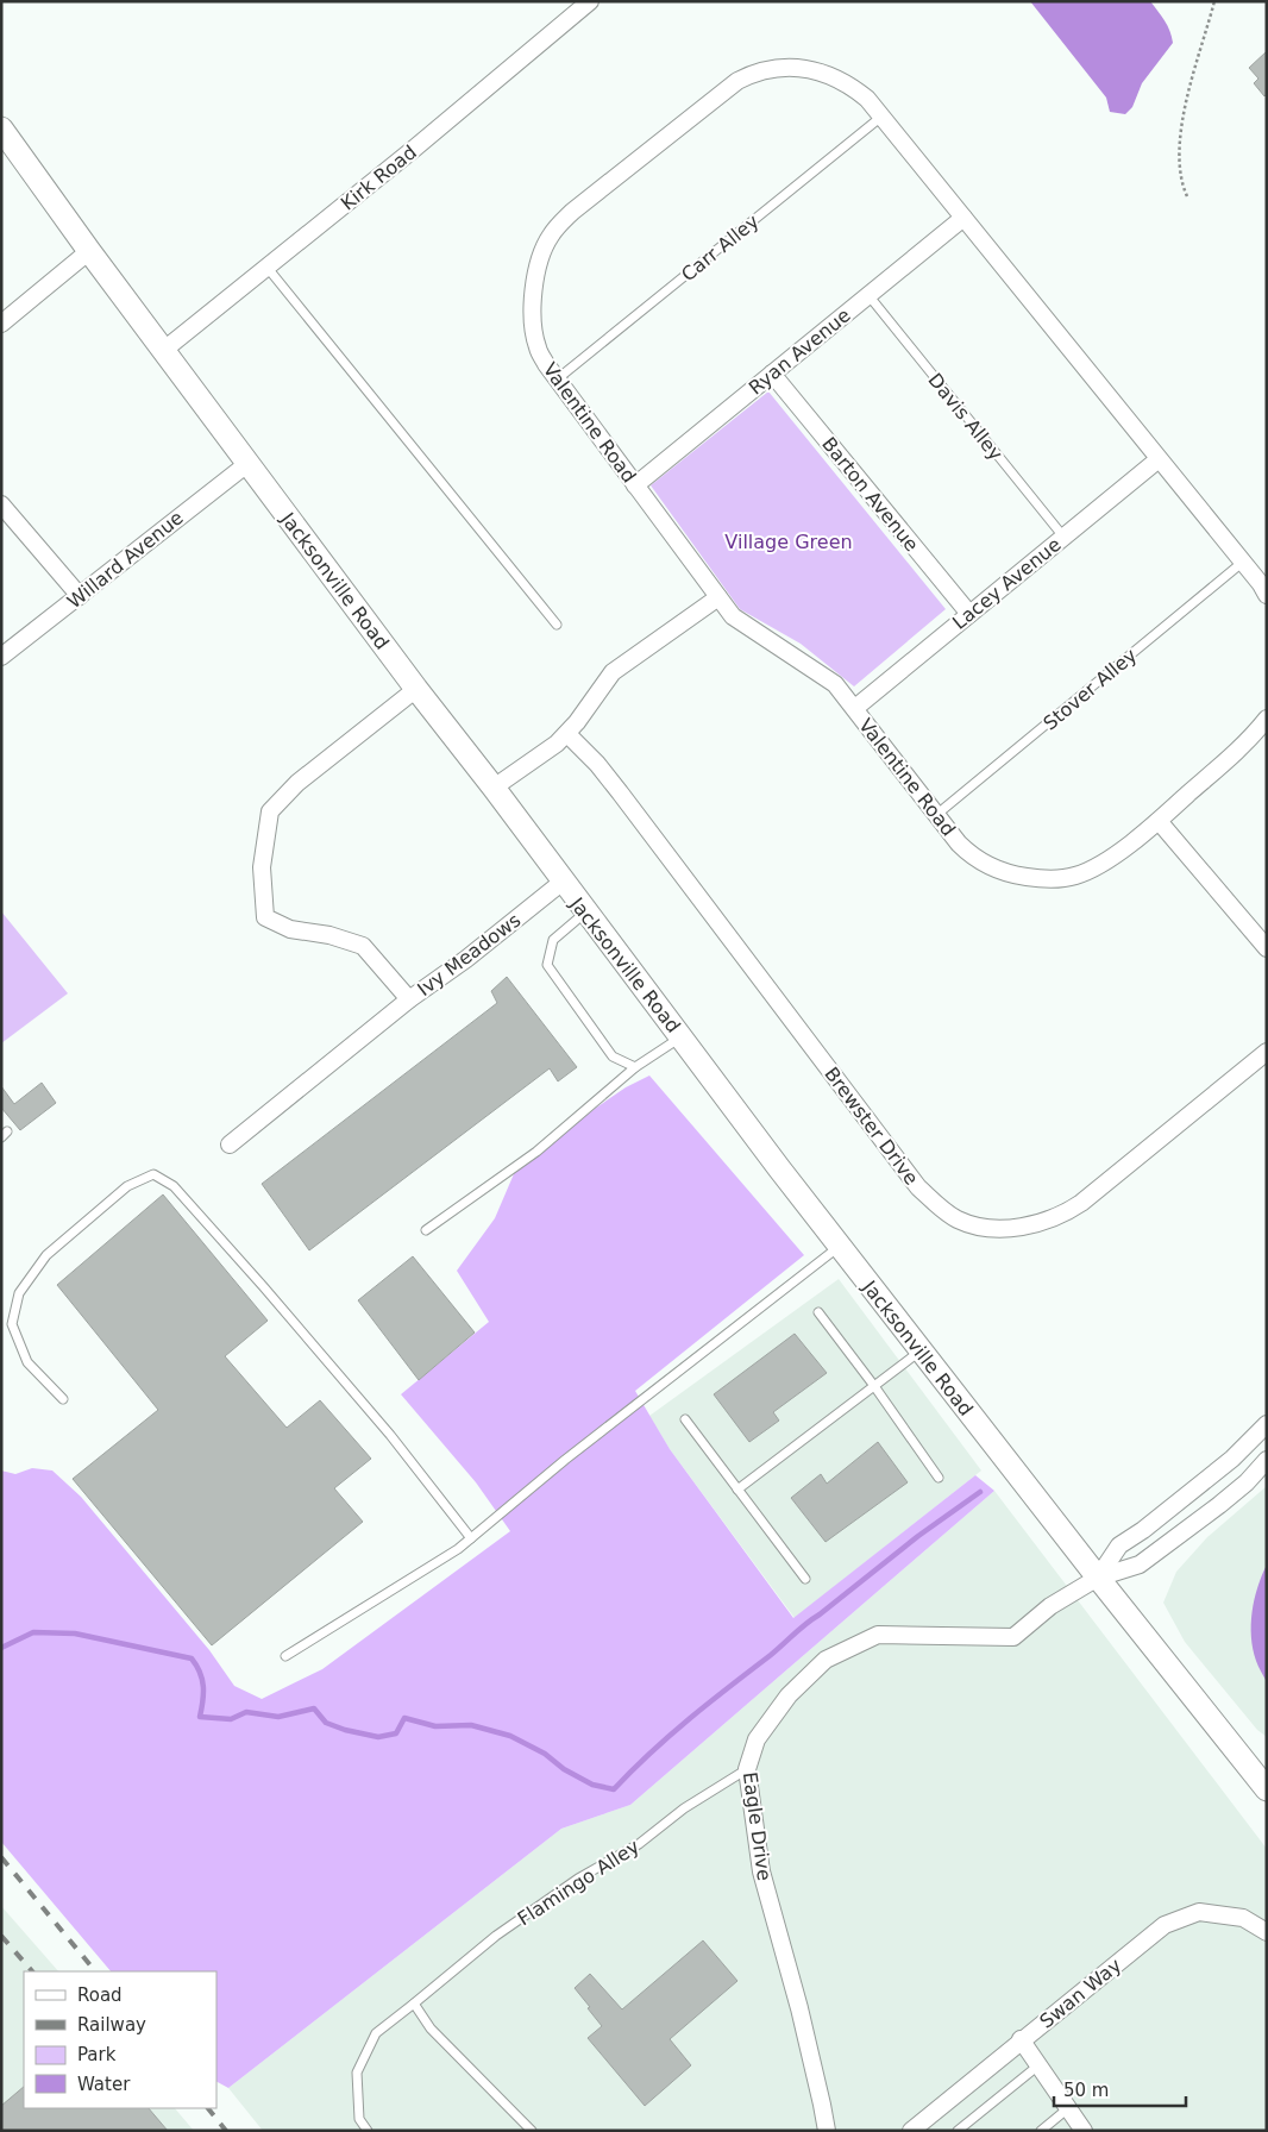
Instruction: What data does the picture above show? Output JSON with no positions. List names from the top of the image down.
{
  "streets": {
    "main road": ["Jacksonville Road"],
    "street": [
      "Kirk Road",
      "Ryan Avenue",
      "Valentine Road",
      "Barton Avenue",
      "Willard Avenue",
      "Lacey Avenue",
      "Ivy Meadows",
      "Brewster Drive",
      "Eagle Drive",
      "Swan Way"
    ],
    "lane": [
      "Carr Alley",
      "Davis Alley",
      "Stover Alley",
      "Flamingo Alley"
    ]
  },
  "crossings": [
    ["Kirk Road", "Jacksonville Road"],
    ["Carr Alley", "Valentine Road"],
    ["Ryan Avenue", "Davis Alley"],
    ["Ryan Avenue", "Valentine Road"],
    ["Ryan Avenue", "Barton Avenue"],
    ["Davis Alley", "Lacey Avenue"],
    ["Valentine Road", "Lacey Avenue"],
    ["Valentine Road", "Stover Alley"],
    ["Barton Avenue", "Lacey Avenue"],
    ["Willard Avenue", "Jacksonville Road"],
    ["Jacksonville Road", "Ivy Meadows"],
    ["Jacksonville Road", "Eagle Drive"],
    ["Eagle Drive", "Flamingo Alley"]
  ],
  "parks": ["Village Green"],
  "legend": [
    "Road",
    "Railway",
    "Park",
    "Water"
  ],
  "scale_bar": "50 m"
}
